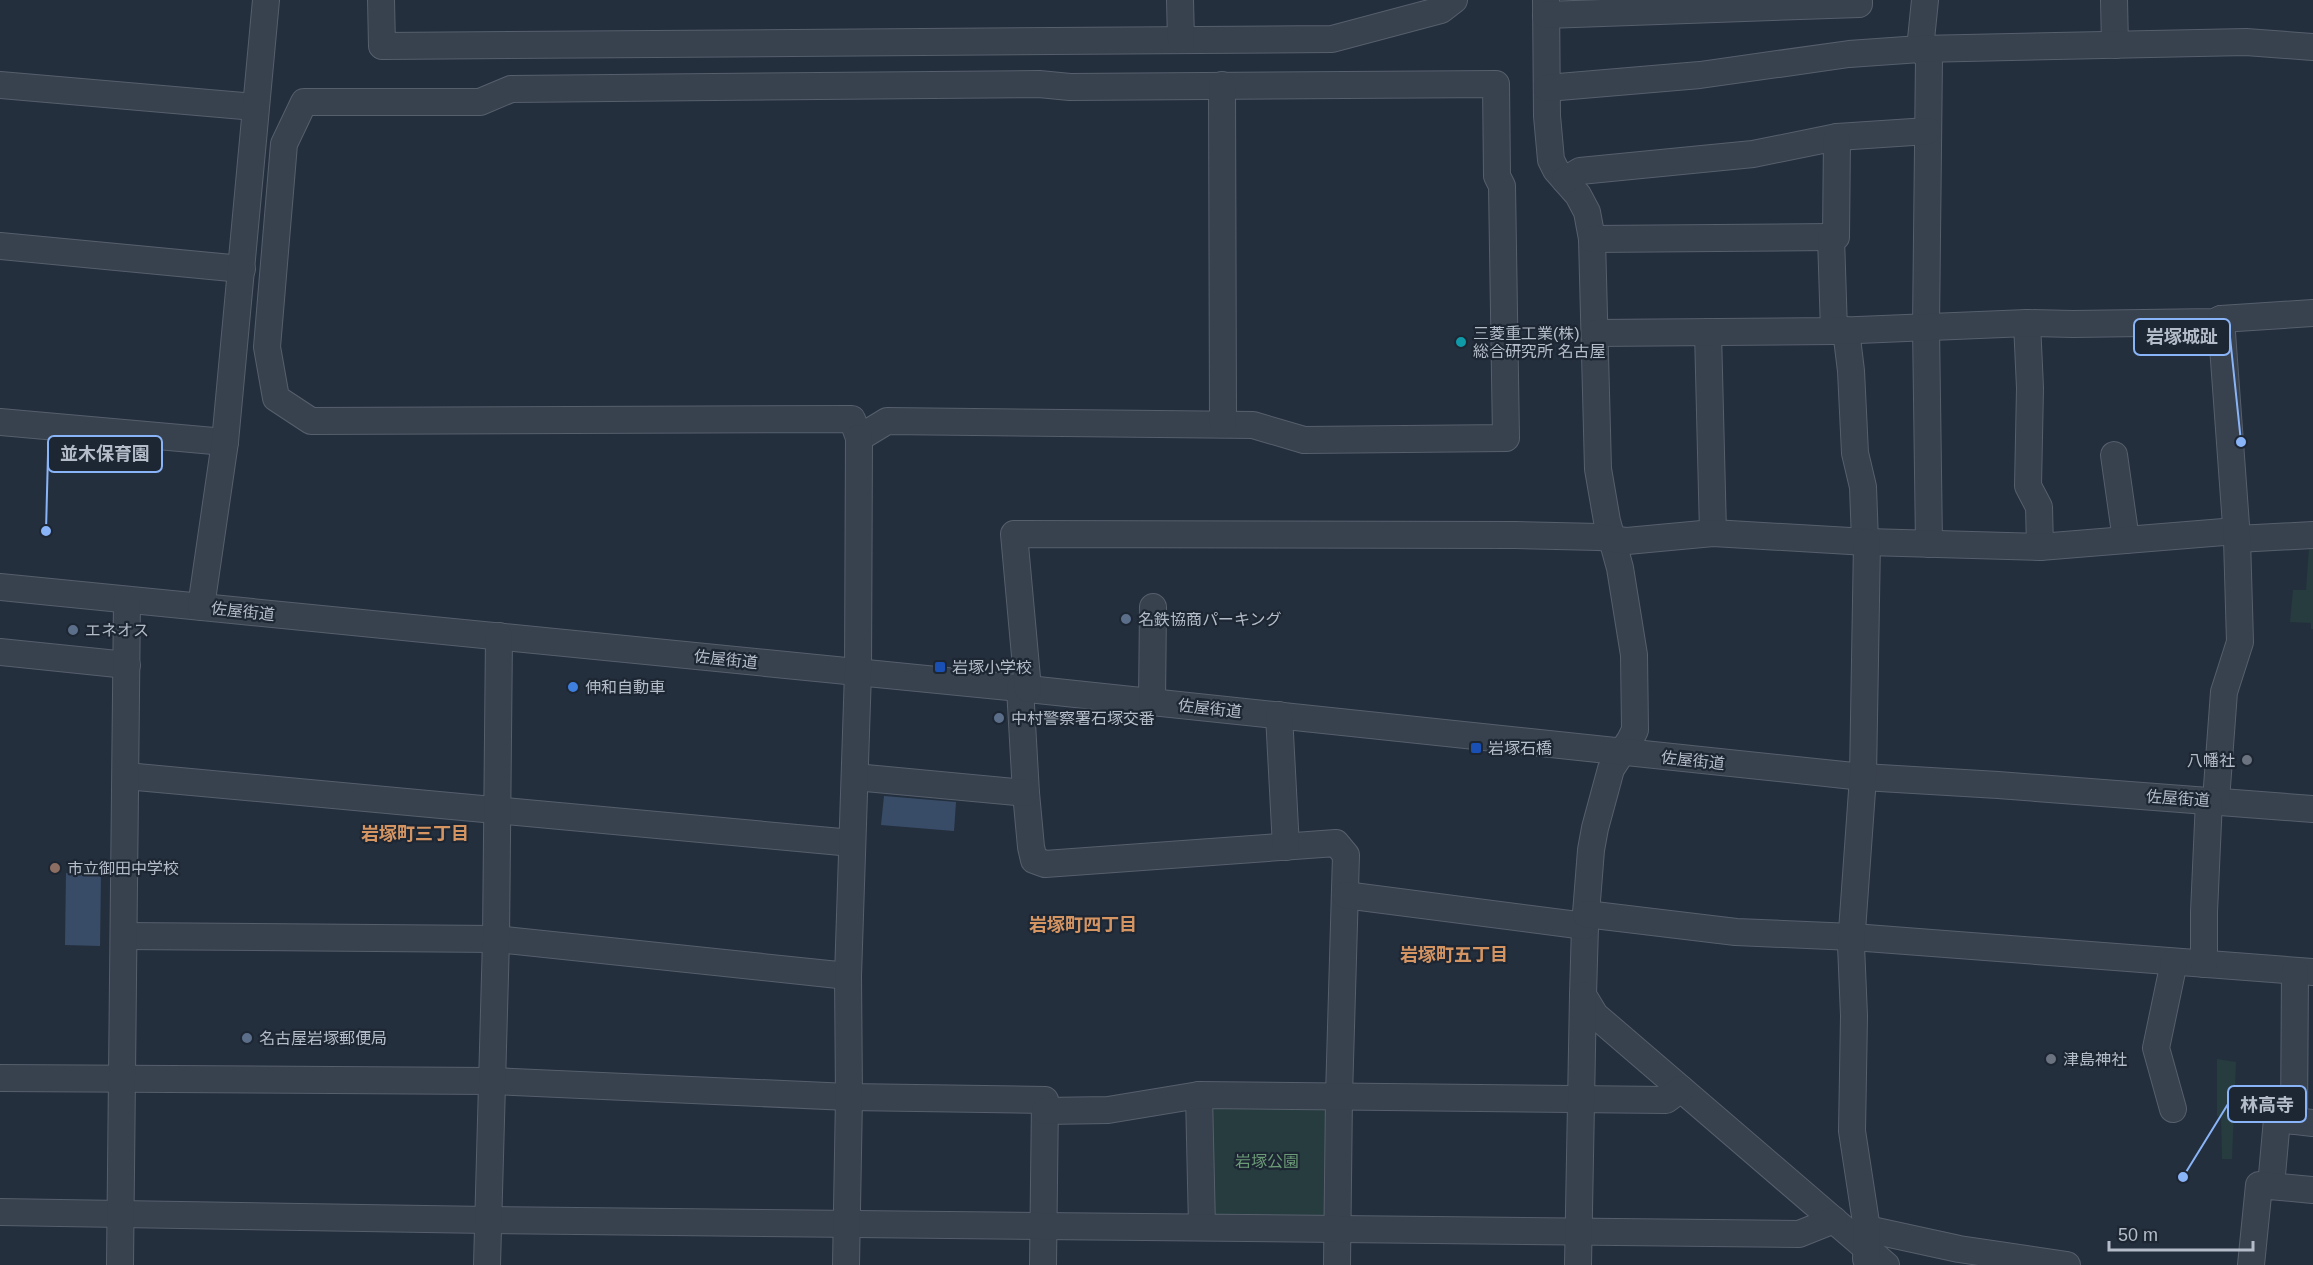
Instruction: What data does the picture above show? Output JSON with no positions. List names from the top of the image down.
{
  "streets": {
    "street": ["佐屋街道"]
  },
  "districts": ["岩塚町三丁目", "岩塚町四丁目", "岩塚町五丁目"],
  "parks": ["岩塚公園"],
  "places": {
    "other": [
      "三菱重工業(株) 総合研究所 名古屋",
      "岩塚城趾",
      "並木保育園",
      "名鉄協商パーキング",
      "エネオス",
      "伸和自動車",
      "中村警察署石塚交番",
      "八幡社",
      "市立御田中学校",
      "名古屋岩塚郵便局",
      "津島神社",
      "林高寺"
    ],
    "transit": ["岩塚小学校", "岩塚石橋"]
  },
  "scale_bar": "50 m"
}
